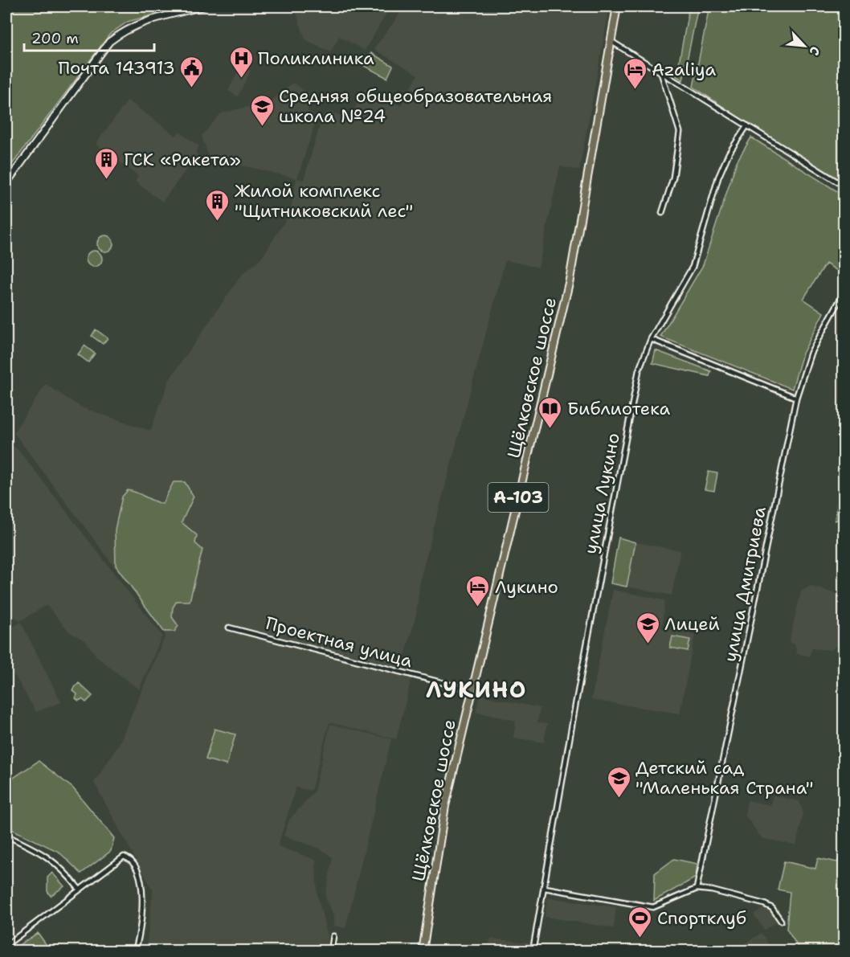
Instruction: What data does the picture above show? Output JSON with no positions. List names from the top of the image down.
{
  "streets": {
    "main road": ["Щёлковское шоссе", "А-103"],
    "street": ["улица Лукино", "улица Дмитриева", "Проектная улица"]
  },
  "crossings": [
    ["Щёлковское шоссе", "Проектная улица"]
  ],
  "districts": ["ЛУКИНО"],
  "places": {
    "hospital": ["Поликлиника"],
    "public building": ["Почта 143913"],
    "hotel": ["Azaliya", "Лукино"],
    "school or university": ["Средняя общеобразовательная школа №24", "Лицей", "Детский сад \"Маленькая Страна\""],
    "building": ["ГСК «Ракета»", "Жилой комплекс \"Щитниковский лес\""],
    "library": ["Библиотека"],
    "sports": ["Спортклуб"]
  },
  "scale_bar": "200 m",
  "north": "bottom right"
}
